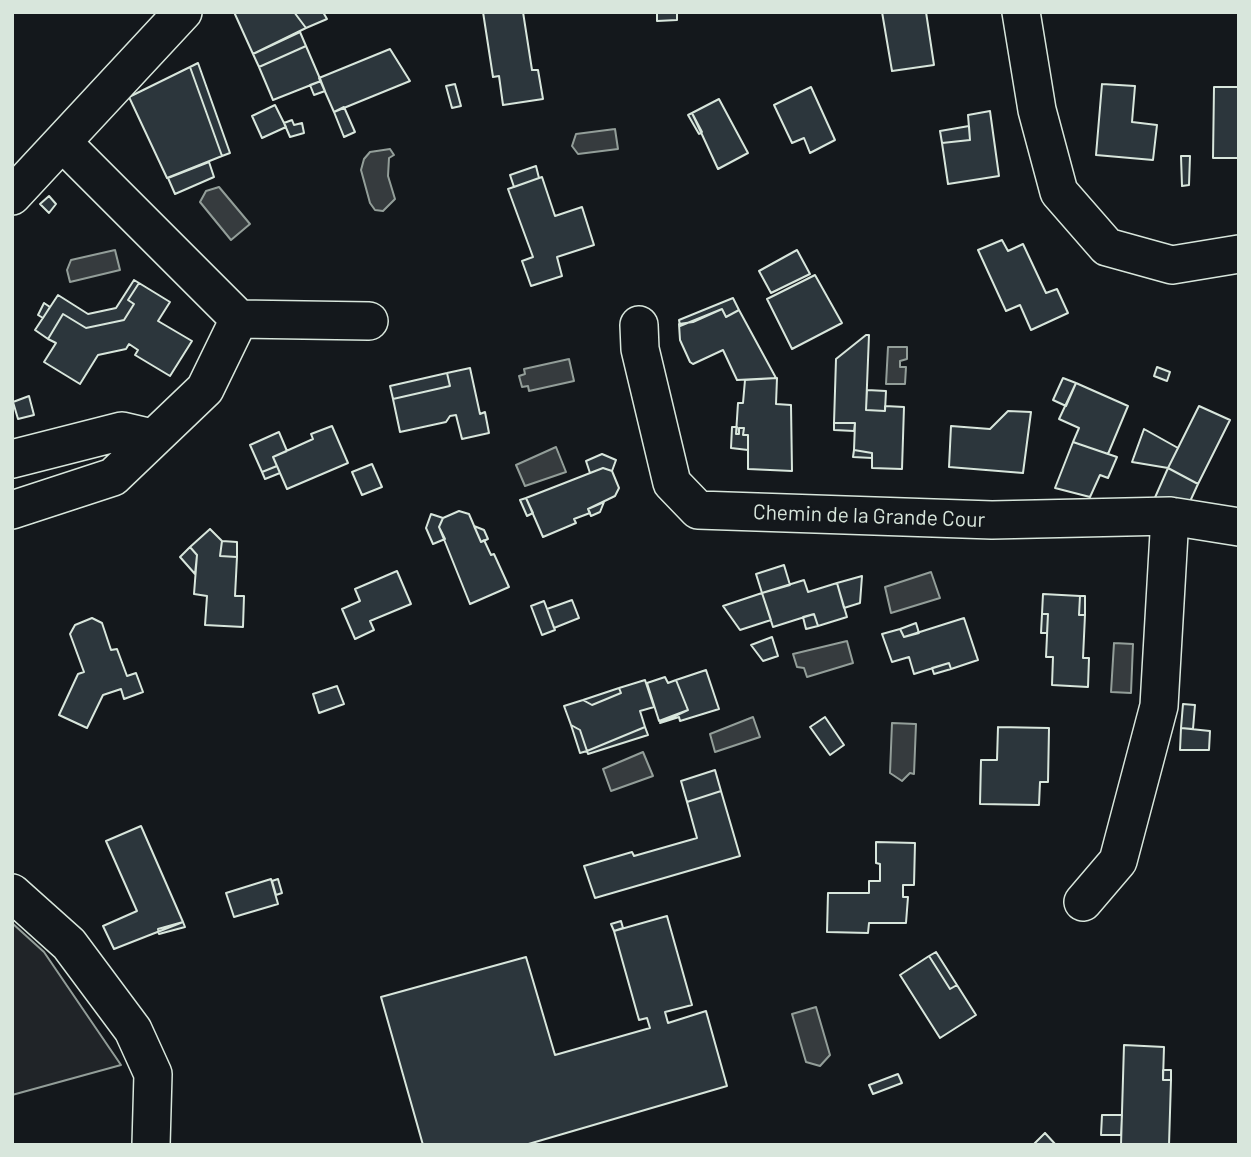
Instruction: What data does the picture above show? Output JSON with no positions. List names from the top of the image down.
{
  "streets": {
    "street": ["Chemin de la Grande Cour"]
  }
}
